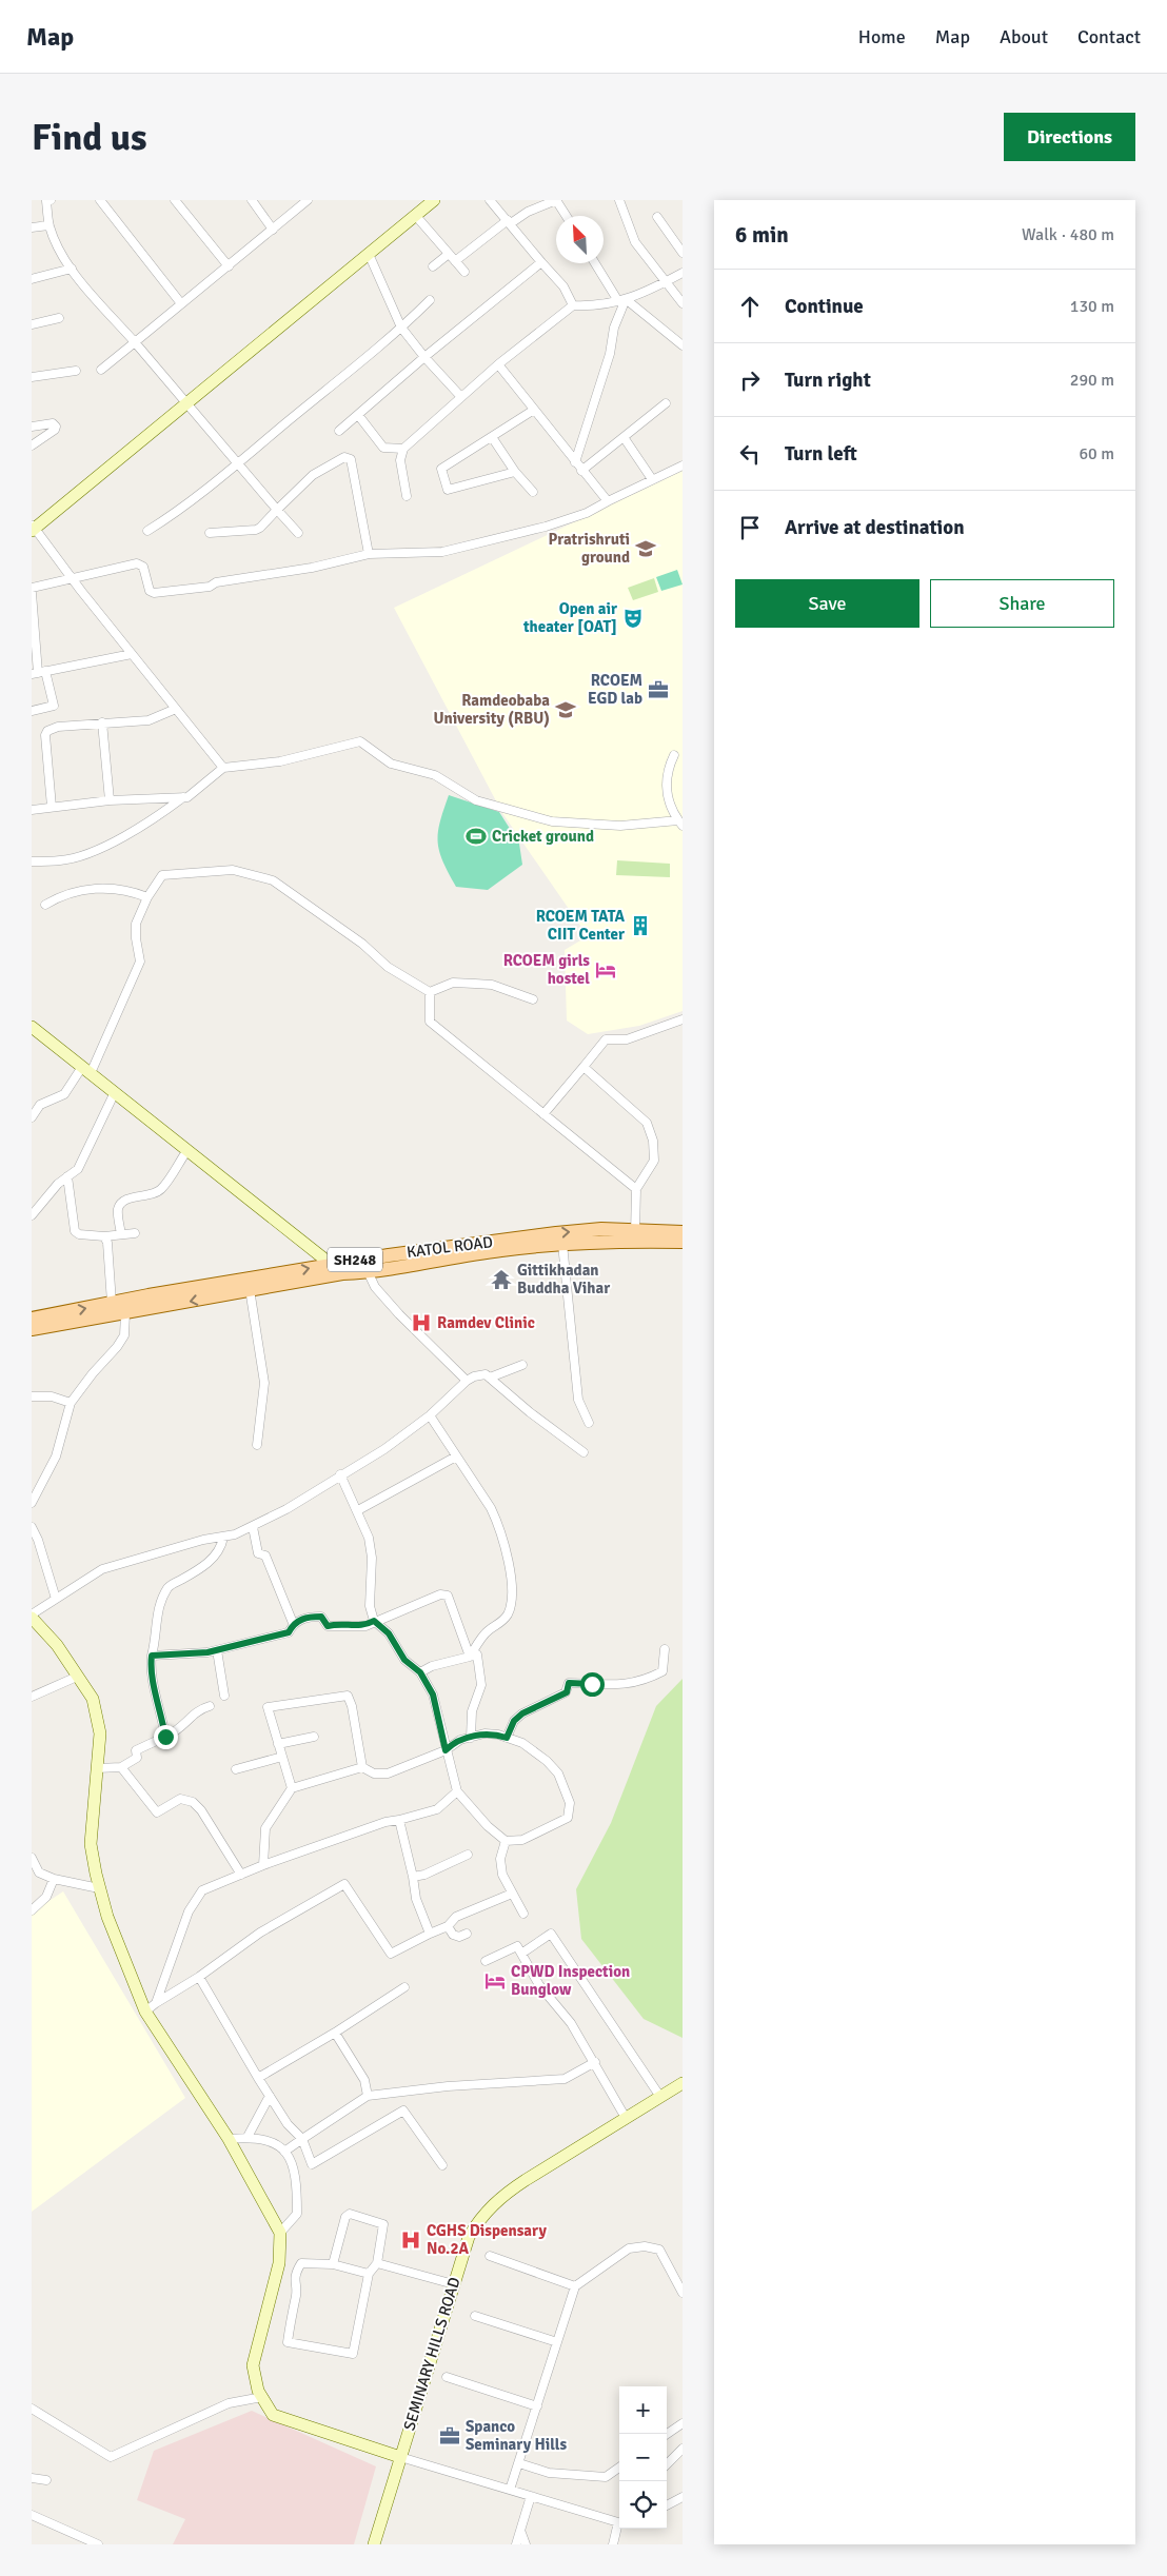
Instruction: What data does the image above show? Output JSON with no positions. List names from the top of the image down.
{
  "streets": {
    "main road": ["KATOL ROAD", "SH248"],
    "street": ["SEMINARY HILLS ROAD"]
  },
  "places": {
    "school or university": ["Pratrishruti ground", "Ramdeobaba University (RBU)"],
    "theatre": ["Open air theater [OAT]"],
    "office": ["RCOEM EGD lab", "Spanco Seminary Hills"],
    "sports": ["Cricket ground"],
    "building": ["RCOEM TATA CIIT Center"],
    "hotel": ["RCOEM girls hostel", "CPWD Inspection Bunglow"],
    "temple": ["Gittikhadan Buddha Vihar"],
    "hospital": ["Ramdev Clinic", "CGHS Dispensary No.2A"]
  },
  "north": "top left",
  "page": {
    "header": "Map",
    "nav": [
      "Home",
      "Map",
      "About",
      "Contact"
    ],
    "buttons": [
      "Directions",
      ["Save", "Share"]
    ],
    "title": "Find us",
    "heading": ["6 min", "Walk · 480 m"],
    "list": [
      ["Continue", "130 m"],
      ["Turn right", "290 m"],
      ["Turn left", "60 m"],
      "Arrive at destination"
    ],
    "map_buttons": ["+", "−"]
  }
}
